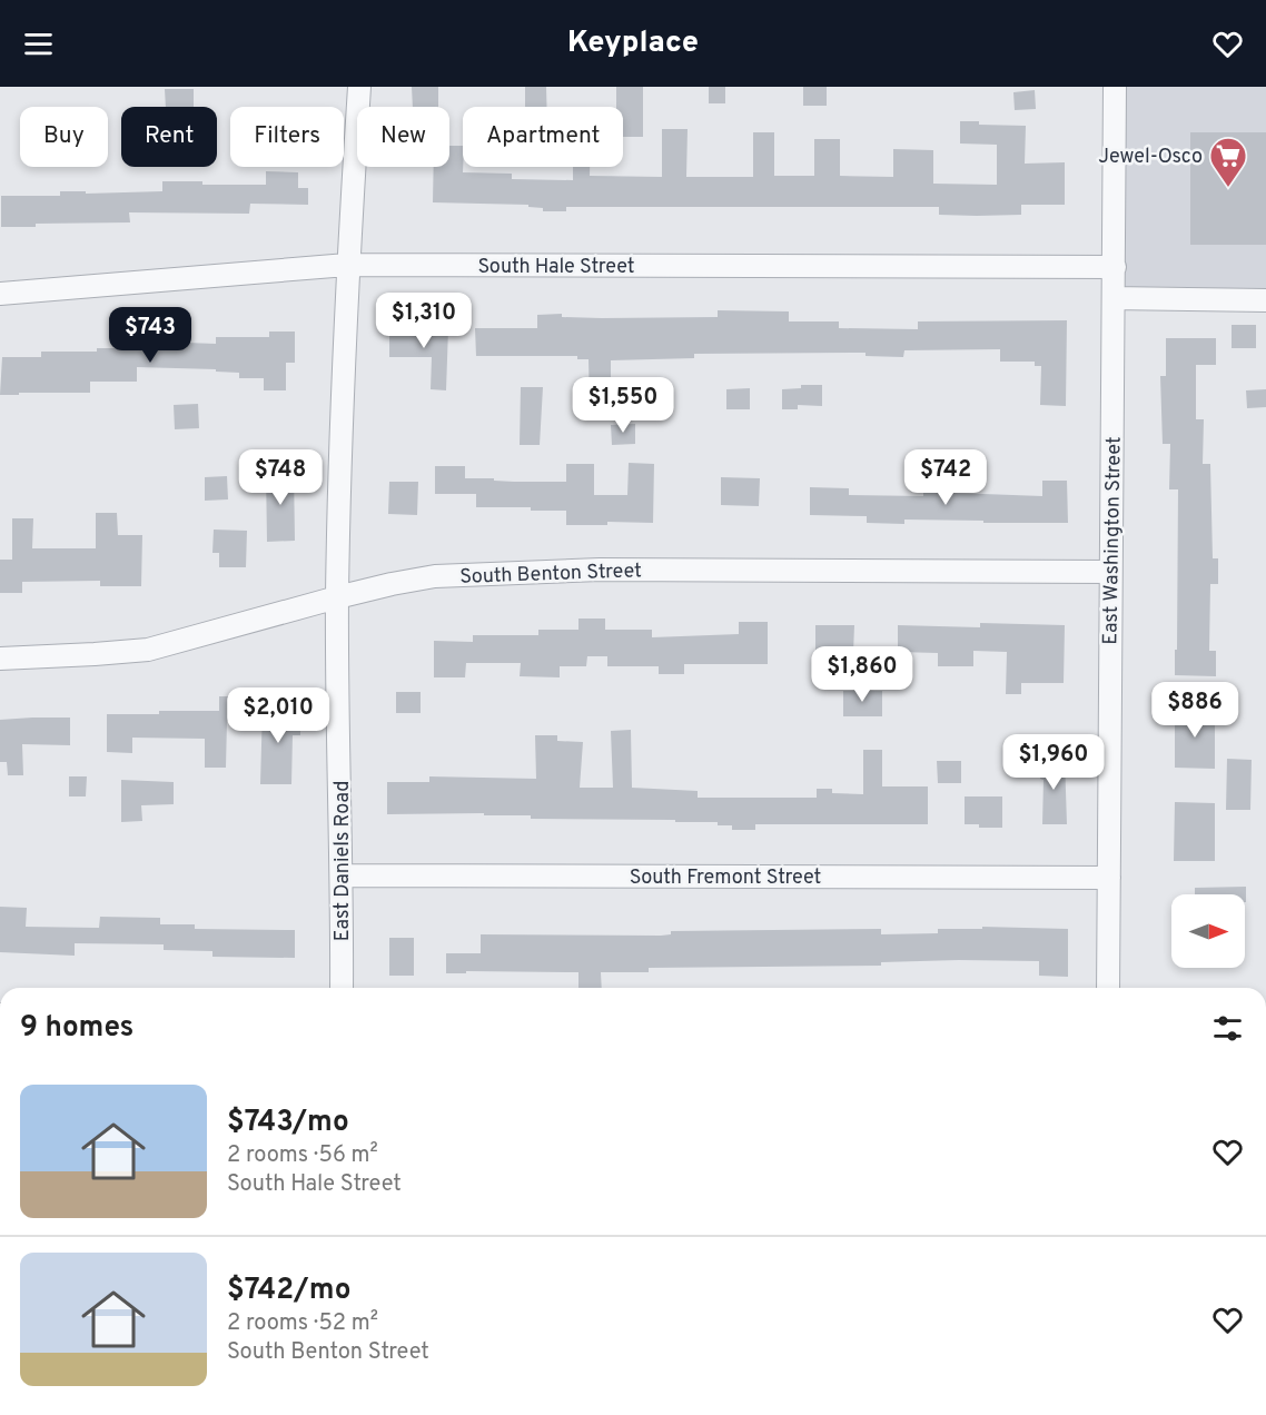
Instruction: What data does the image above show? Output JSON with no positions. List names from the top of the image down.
{
  "streets": {
    "street": [
      "South Hale Street",
      "East Washington Street",
      "South Benton Street",
      "East Daniels Road",
      "South Fremont Street"
    ]
  },
  "crossings": [
    ["South Hale Street", "East Washington Street"],
    ["South Hale Street", "East Daniels Road"],
    ["East Washington Street", "South Benton Street"],
    ["East Washington Street", "South Fremont Street"],
    ["South Benton Street", "East Daniels Road"],
    ["East Daniels Road", "South Fremont Street"]
  ],
  "places": {
    "supermarket": ["Jewel-Osco"]
  },
  "north": "right",
  "page": {
    "header": "Keyplace",
    "chip": [
      "Buy",
      "Rent",
      "Filters",
      "New",
      "Apartment"
    ],
    "price": [
      "$1,310",
      "$743",
      "$1,550",
      "$748",
      "$742",
      "$1,860",
      "$886",
      "$2,010",
      "$1,960"
    ],
    "heading": "9 homes",
    "list": [
      {
        "name": "$743/mo",
        "note": "2 rooms · 56 m² · South Hale Street"
      },
      {
        "name": "$742/mo",
        "note": "2 rooms · 52 m² · South Benton Street"
      }
    ]
  }
}
